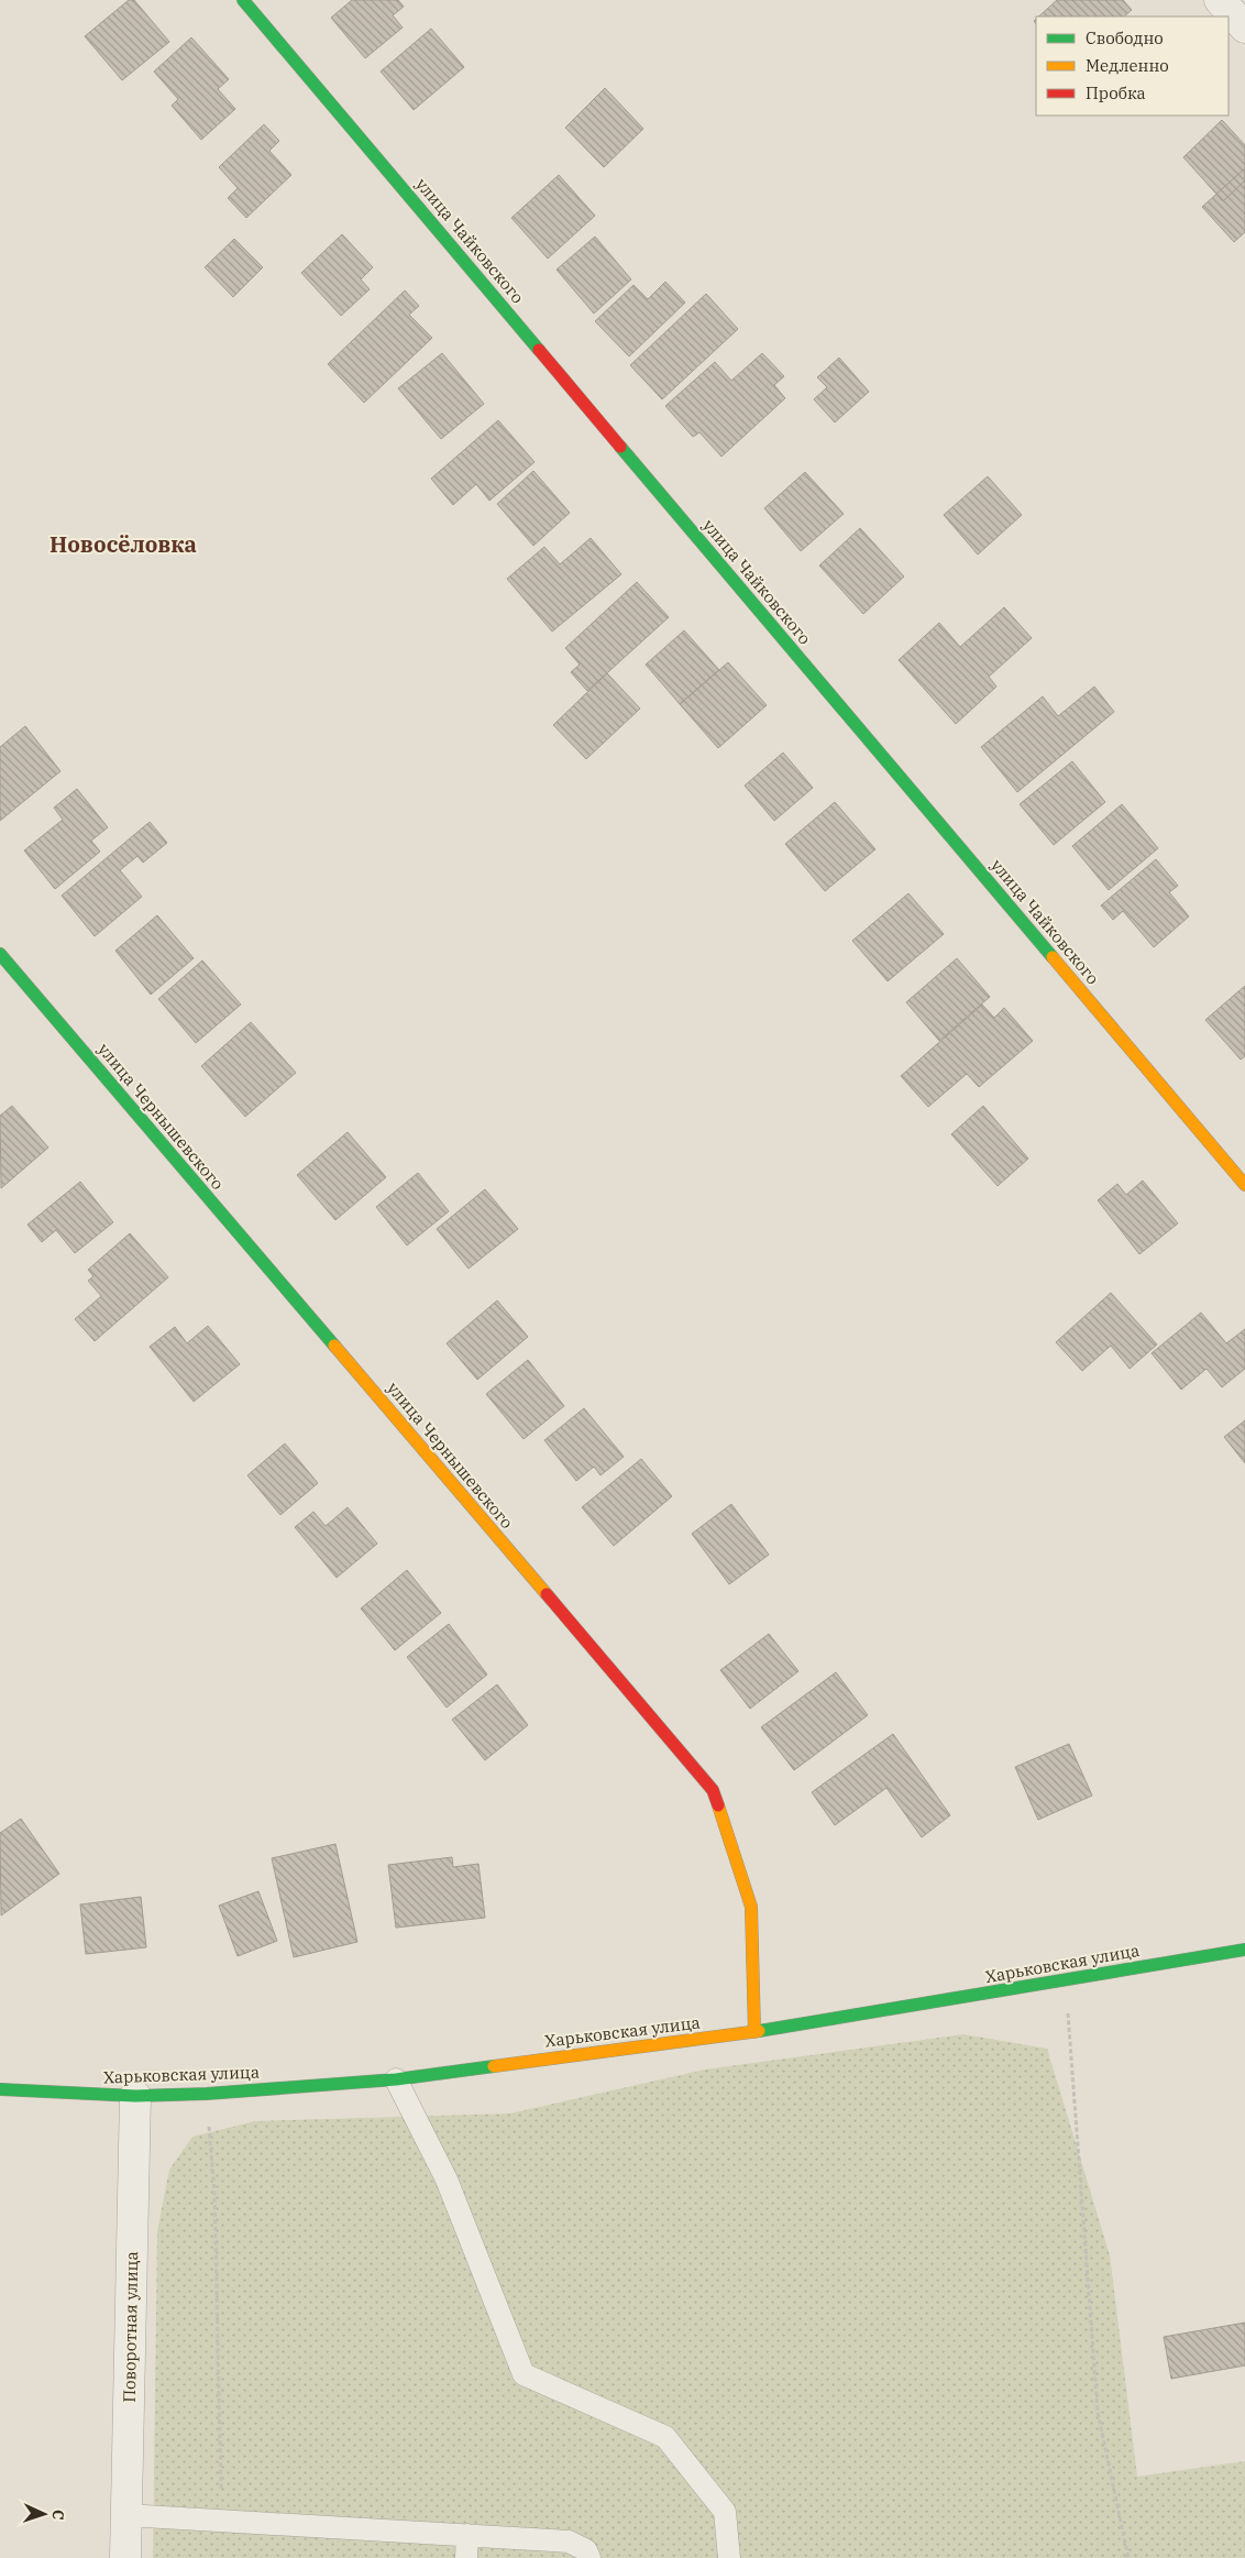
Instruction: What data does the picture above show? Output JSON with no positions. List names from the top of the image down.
{
  "streets": {
    "street": [
      "улица Чайковского",
      "улица Чернышевского",
      "Харьковская улица",
      "Поворотная улица"
    ]
  },
  "crossings": [
    ["улица Чернышевского", "Харьковская улица"],
    ["Харьковская улица", "Поворотная улица"]
  ],
  "districts": ["Новосёловка"],
  "legend": ["Свободно", "Медленно", "Пробка"],
  "north": "right"
}
